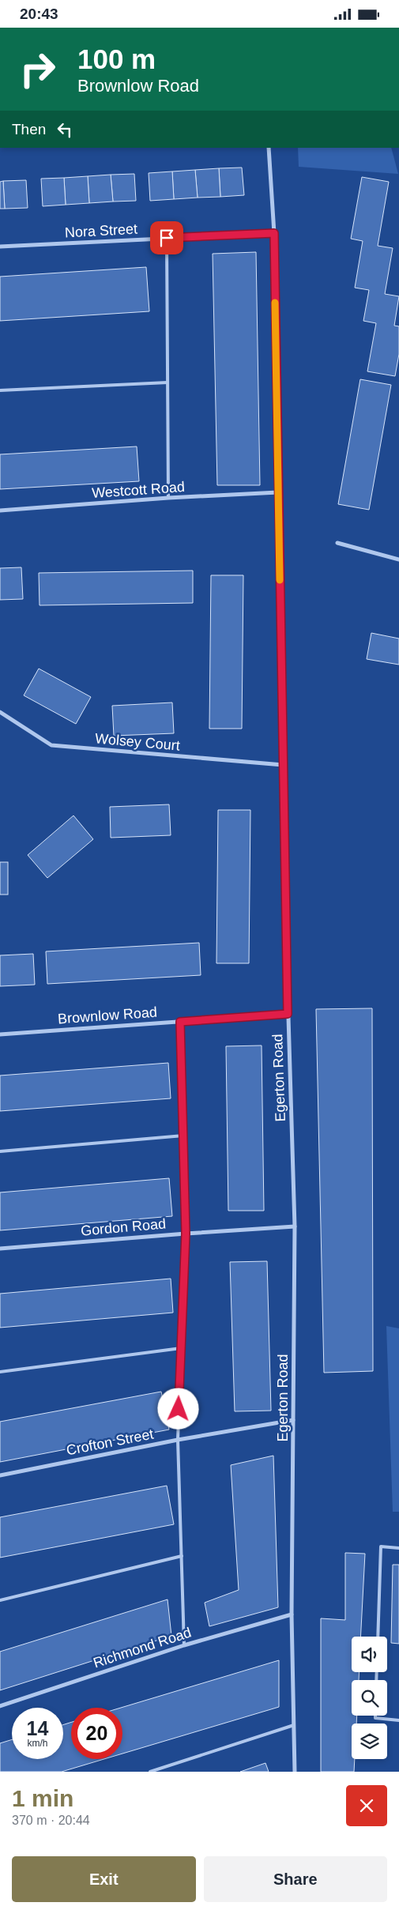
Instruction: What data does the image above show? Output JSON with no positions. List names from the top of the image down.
{
  "streets": {
    "street": [
      "Nora Street",
      "Westcott Road",
      "Wolsey Court",
      "Brownlow Road",
      "Egerton Road",
      "Gordon Road",
      "Crofton Street",
      "Richmond Road"
    ]
  },
  "crossings": [
    ["Nora Street", "Egerton Road"],
    ["Westcott Road", "Egerton Road"],
    ["Wolsey Court", "Egerton Road"],
    ["Brownlow Road", "Egerton Road"],
    ["Egerton Road", "Gordon Road"],
    ["Egerton Road", "Crofton Street"],
    ["Egerton Road", "Richmond Road"]
  ],
  "page": {
    "status": "20:43",
    "turn": ["100 m", "Brownlow Road"],
    "then": "Then",
    "speed": "14 km/h",
    "limit": "20",
    "heading": ["1 min", "370 m · 20:44"],
    "buttons": ["Exit", "Share"]
  }
}
